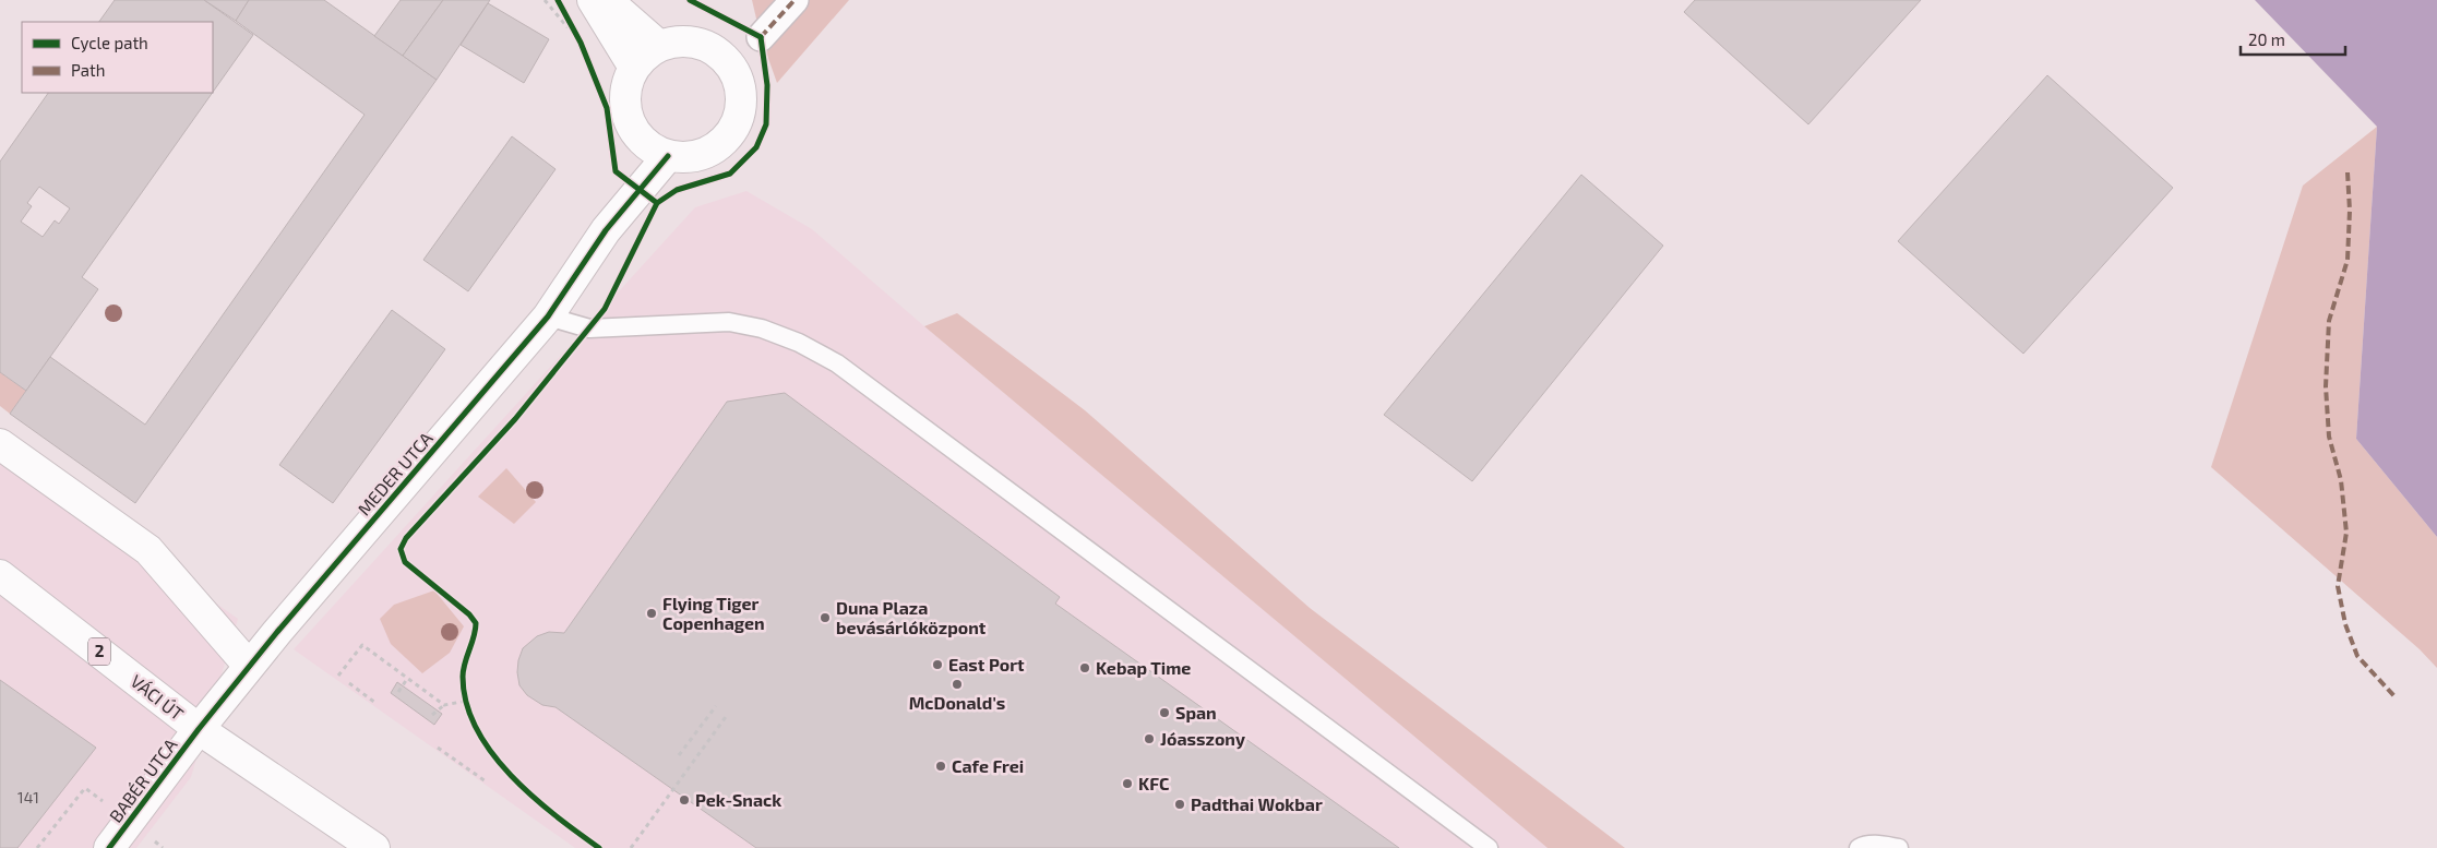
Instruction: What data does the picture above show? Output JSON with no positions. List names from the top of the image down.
{
  "streets": {
    "street": [
      "MEDER UTCA",
      "2",
      "VÁCI ÚT",
      "BABÉR UTCA"
    ]
  },
  "crossings": [
    ["MEDER UTCA", "VÁCI ÚT"],
    ["MEDER UTCA", "BABÉR UTCA"],
    ["VÁCI ÚT", "BABÉR UTCA"]
  ],
  "places": [
    "Flying Tiger Copenhagen",
    "Duna Plaza bevásárlóközpont",
    "East Port",
    "Kebap Time",
    "McDonald's",
    "Span",
    "Jóasszony",
    "Cafe Frei",
    "KFC",
    "Pek-Snack",
    "Padthai Wokbar"
  ],
  "house_numbers": ["141"],
  "legend": ["Cycle path", "Path"],
  "scale_bar": "20 m"
}
